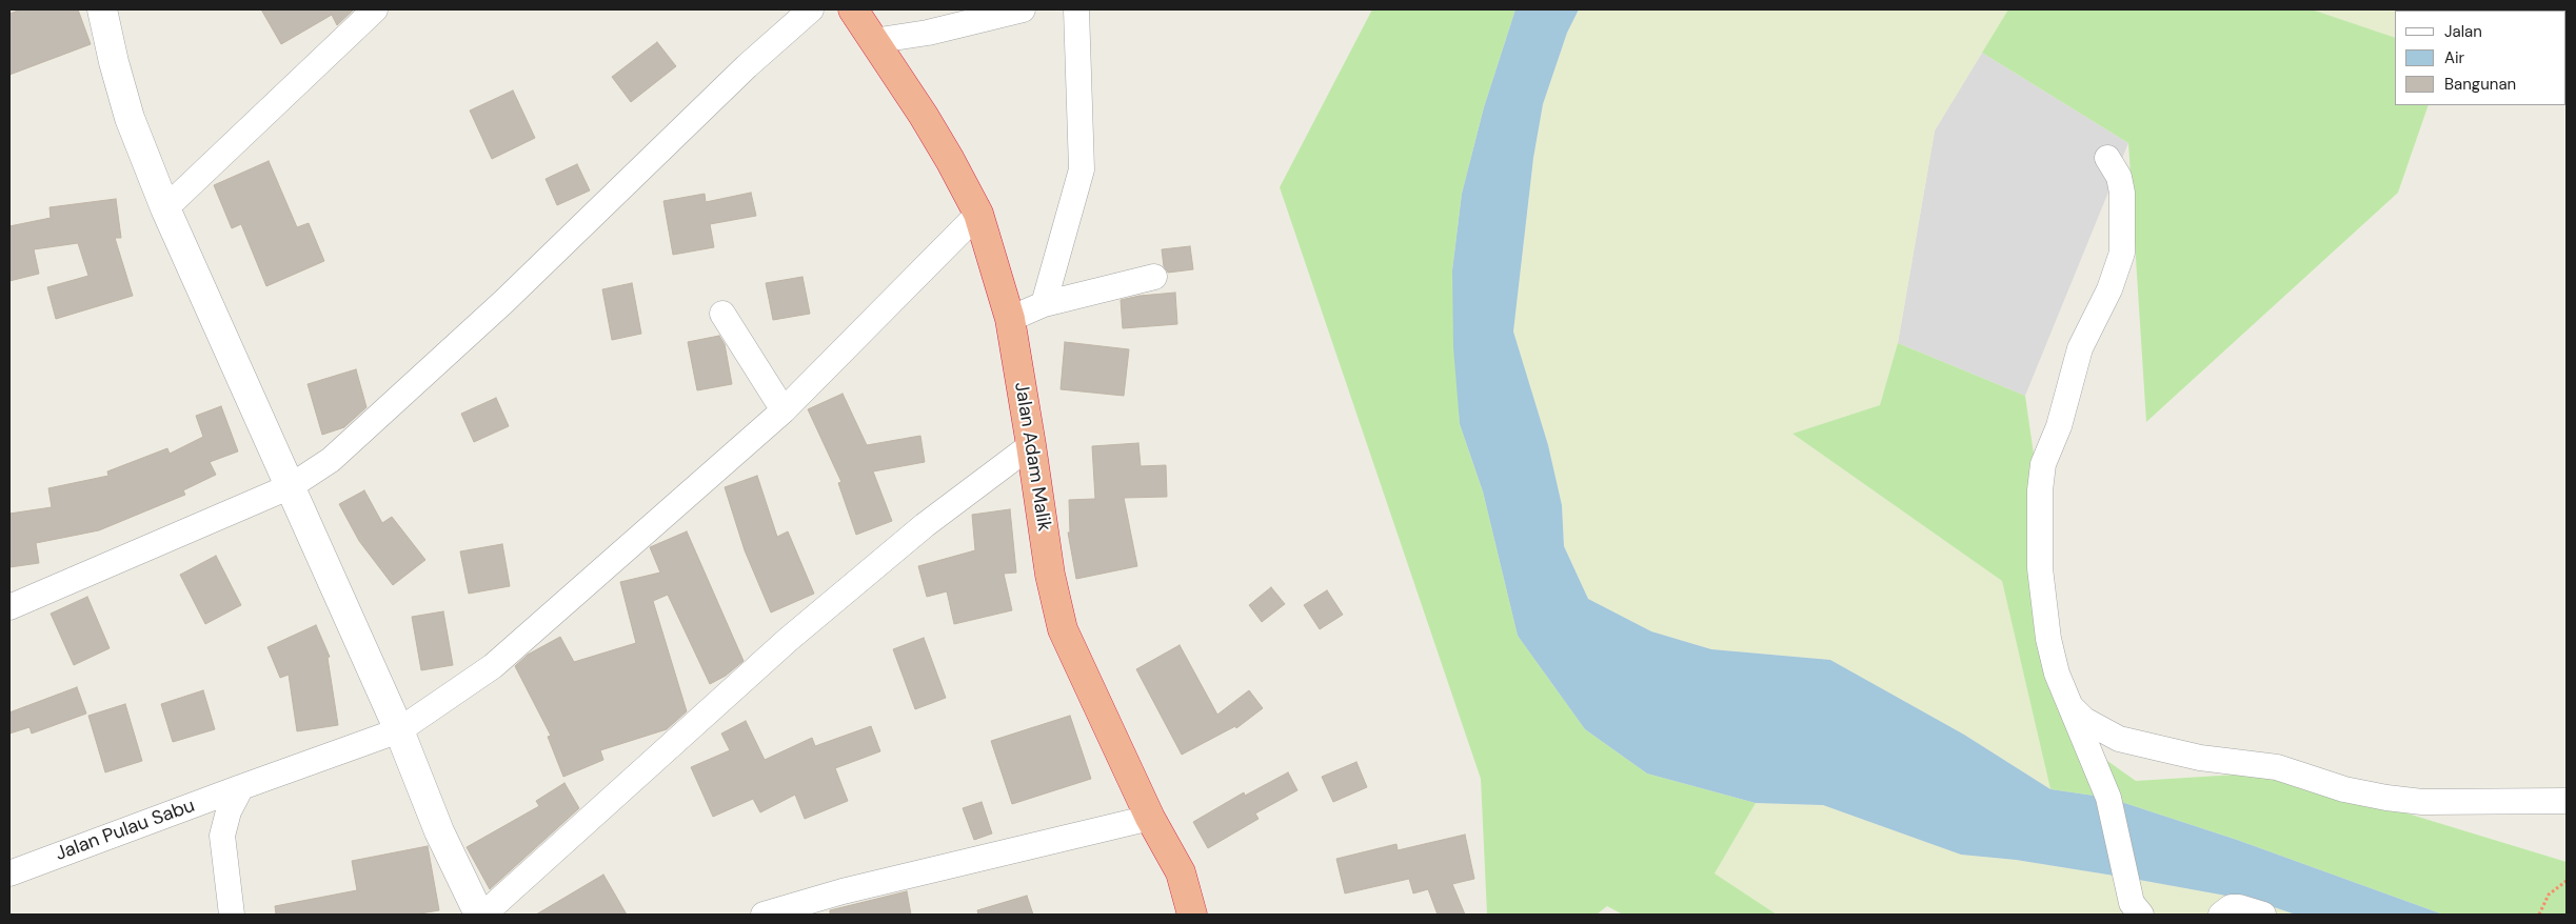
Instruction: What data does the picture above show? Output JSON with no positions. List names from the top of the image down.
{
  "streets": {
    "highway": ["Jalan Adam Malik"],
    "street": ["Jalan Pulau Sabu"]
  },
  "crossings": [
    ["Jalan Adam Malik", "Jalan Pulau Sabu"]
  ],
  "legend": ["Jalan", "Air", "Bangunan"]
}
